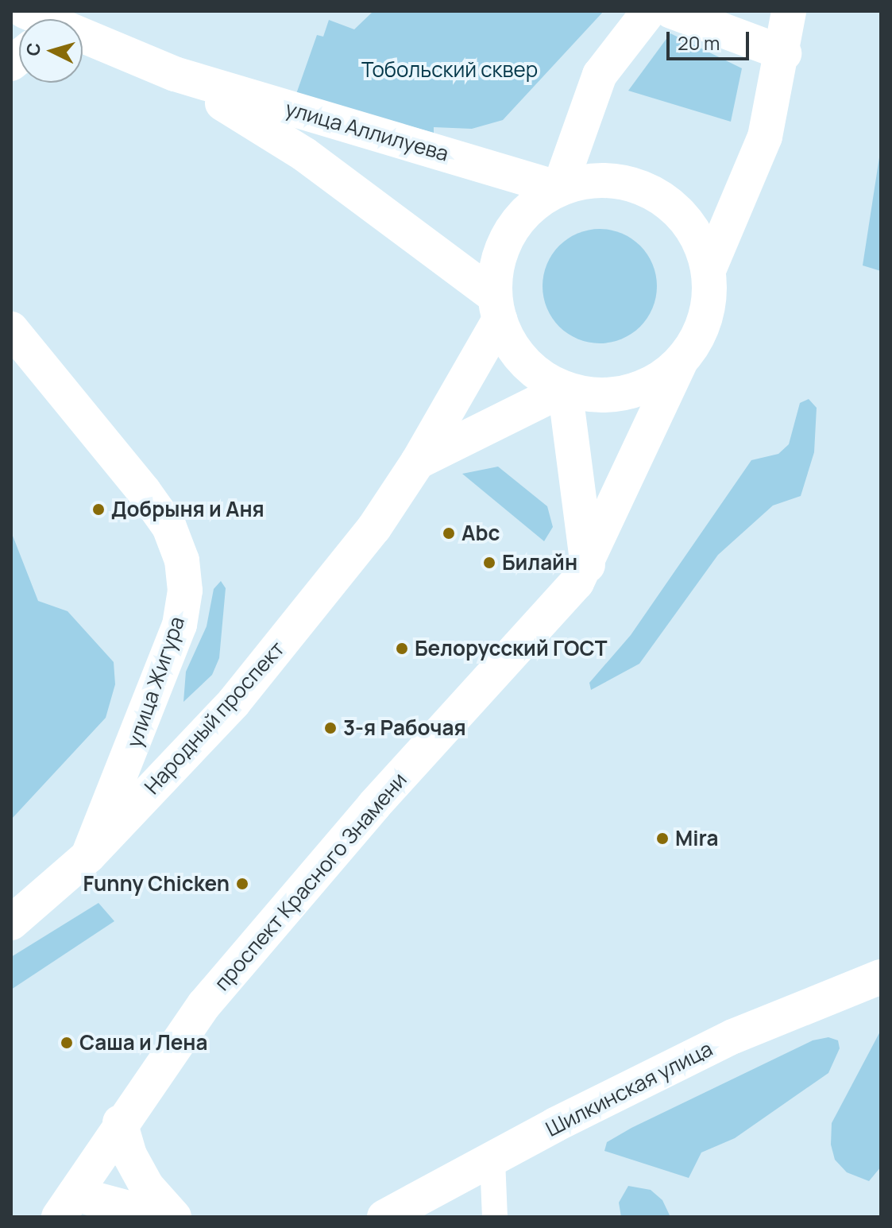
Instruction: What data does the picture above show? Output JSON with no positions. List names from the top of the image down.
{
  "streets": {
    "main road": [
      "улица Аллилуева",
      "улица Жигура",
      "Народный проспект",
      "проспект Красного Знамени",
      "Шилкинская улица"
    ]
  },
  "crossings": [
    ["улица Аллилуева", "Народный проспект"],
    ["улица Аллилуева", "проспект Красного Знамени"],
    ["улица Жигура", "Народный проспект"],
    ["Народный проспект", "проспект Красного Знамени"]
  ],
  "parks": ["Тобольский сквер"],
  "places": [
    "Добрыня и Аня",
    "Abc",
    "Билайн",
    "Белорусский ГОСТ",
    "3-я Рабочая",
    "Mira",
    "Funny Chicken",
    "Саша и Лена"
  ],
  "scale_bar": "20 m",
  "north": "left"
}
